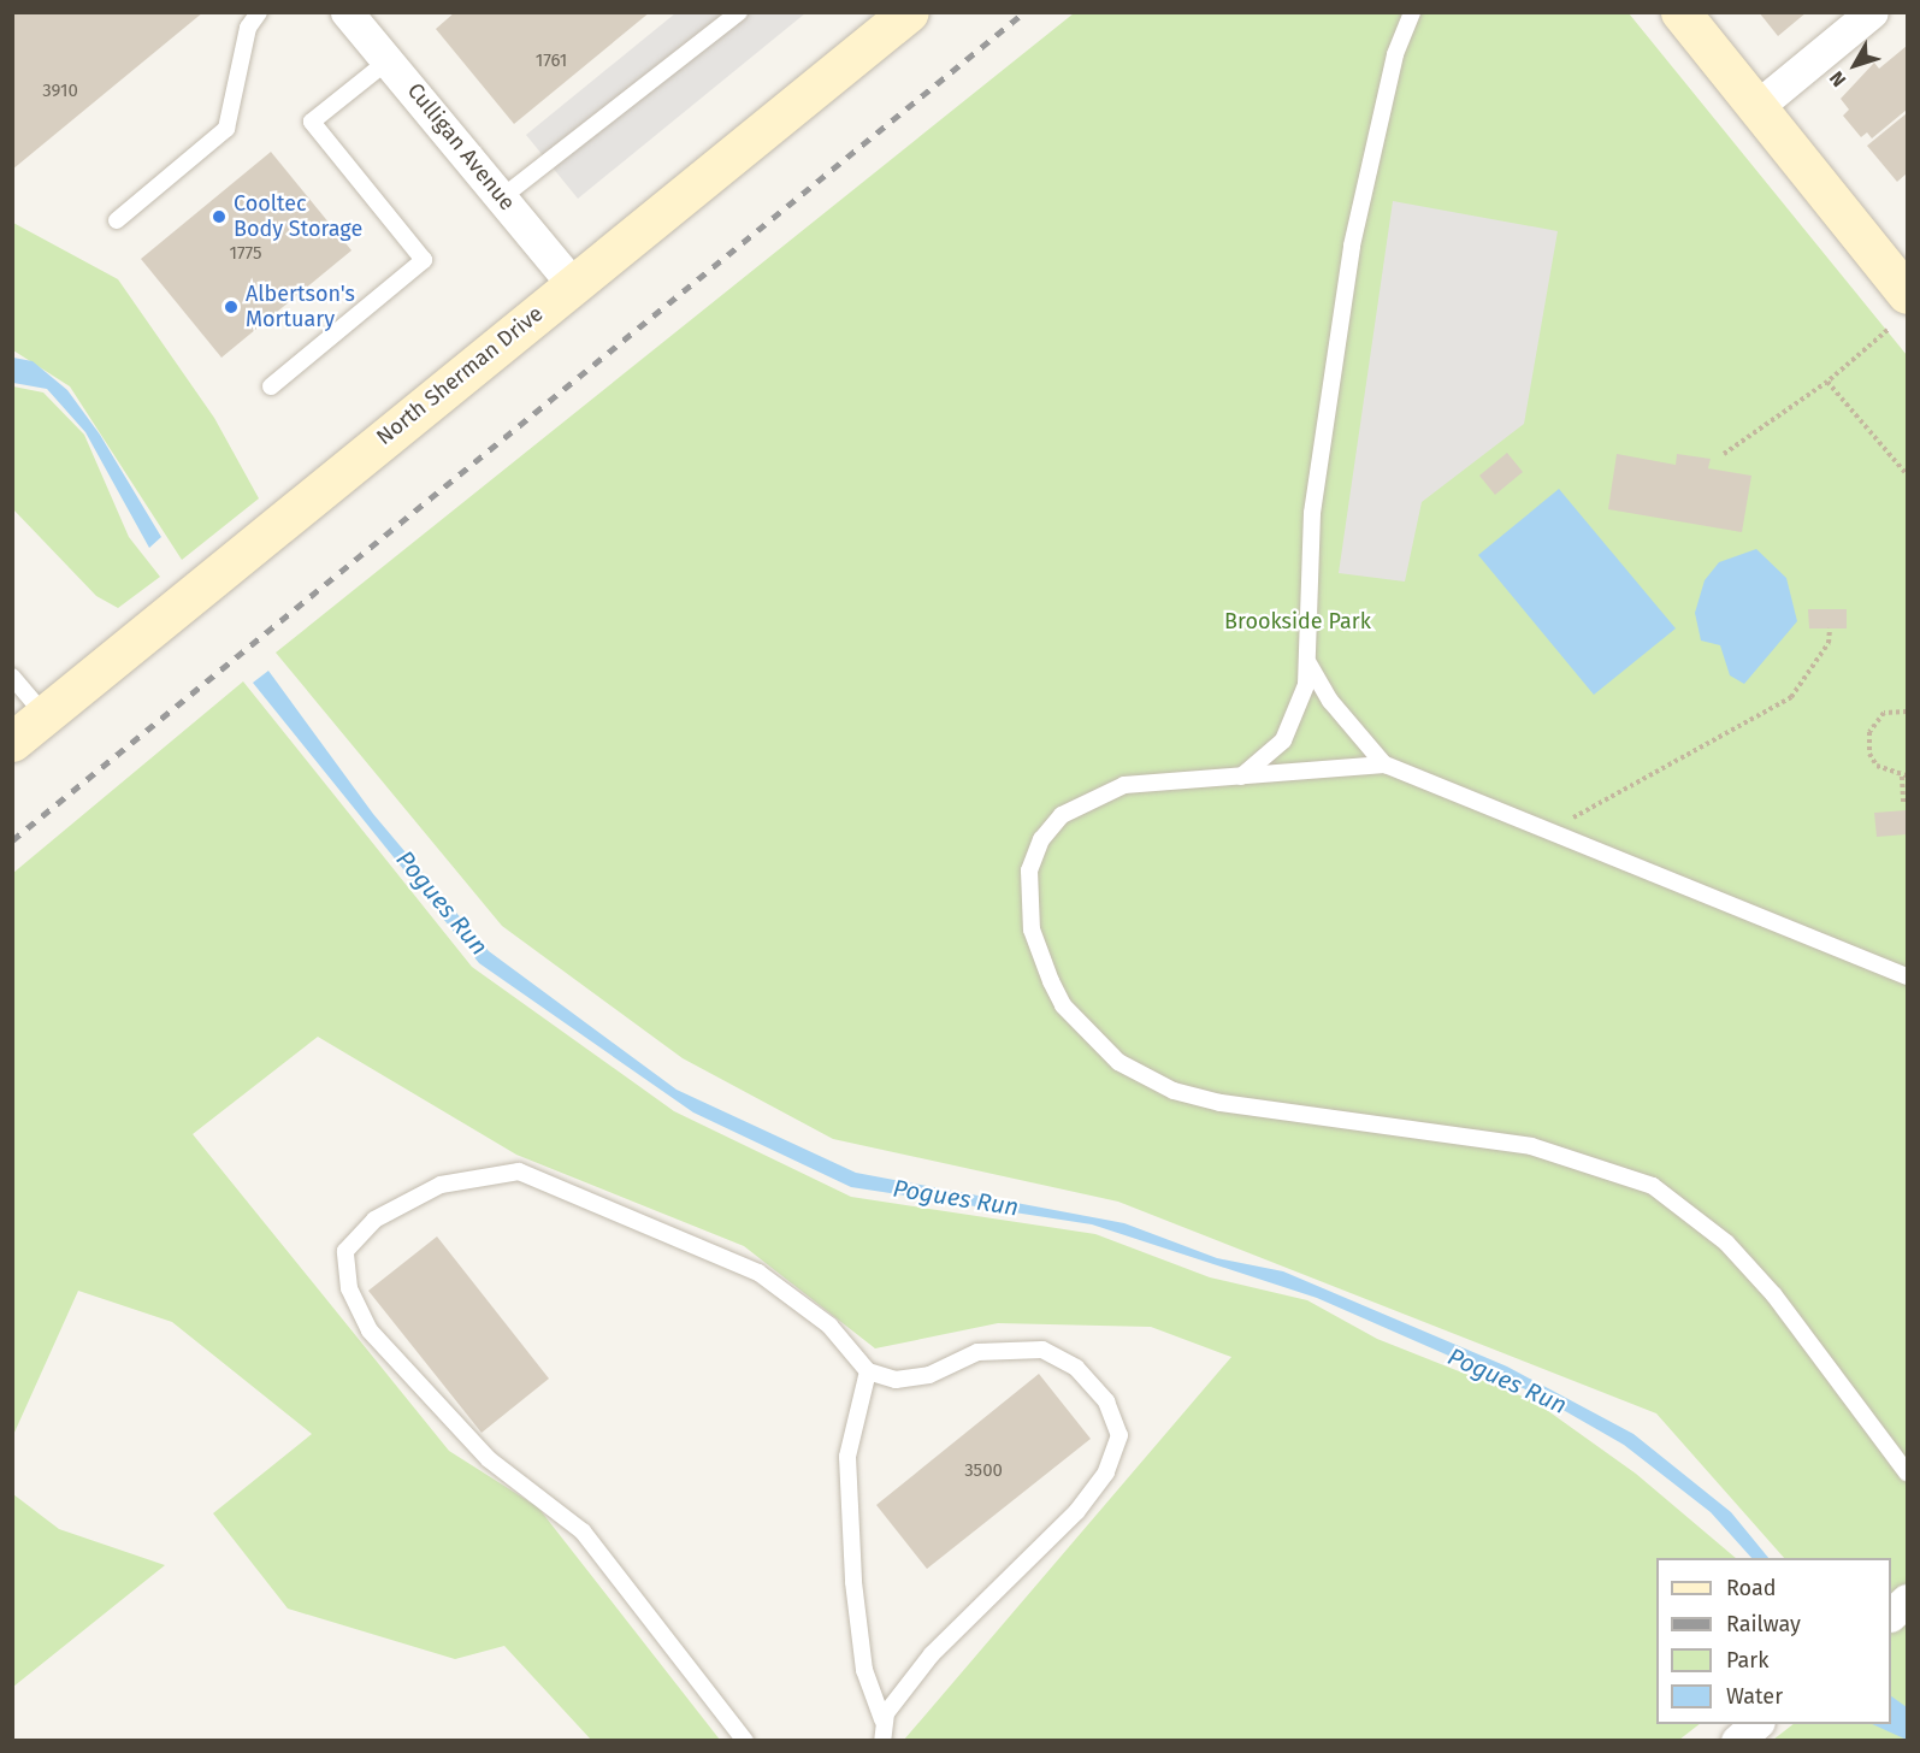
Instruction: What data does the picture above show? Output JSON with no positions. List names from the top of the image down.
{
  "streets": {
    "main road": ["North Sherman Drive"],
    "street": ["Culligan Avenue"]
  },
  "crossings": [
    ["Culligan Avenue", "North Sherman Drive"]
  ],
  "water": ["Pogues Run"],
  "parks": ["Brookside Park"],
  "places": ["Cooltec Body Storage", "Albertson's Mortuary"],
  "house_numbers": [
    "1761",
    "3910",
    "1775",
    "3500"
  ],
  "legend": [
    "Road",
    "Railway",
    "Park",
    "Water"
  ],
  "north": "bottom left"
}
